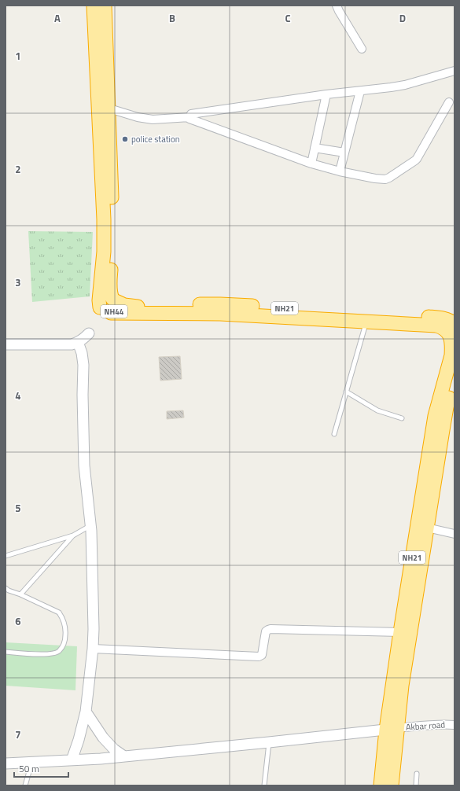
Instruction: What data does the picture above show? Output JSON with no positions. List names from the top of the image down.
{
  "streets": {
    "highway": ["NH21", "NH44"],
    "street": ["Akbar road"]
  },
  "crossings": [
    ["NH21", "NH44"],
    ["NH21", "Akbar road"]
  ],
  "places": ["police station"],
  "scale_bar": "50 m",
  "grid": {
    "columns": [
      "A",
      "B",
      "C",
      "D"
    ],
    "rows": [
      "1",
      "2",
      "3",
      "4",
      "5",
      "6",
      "7"
    ]
  }
}
